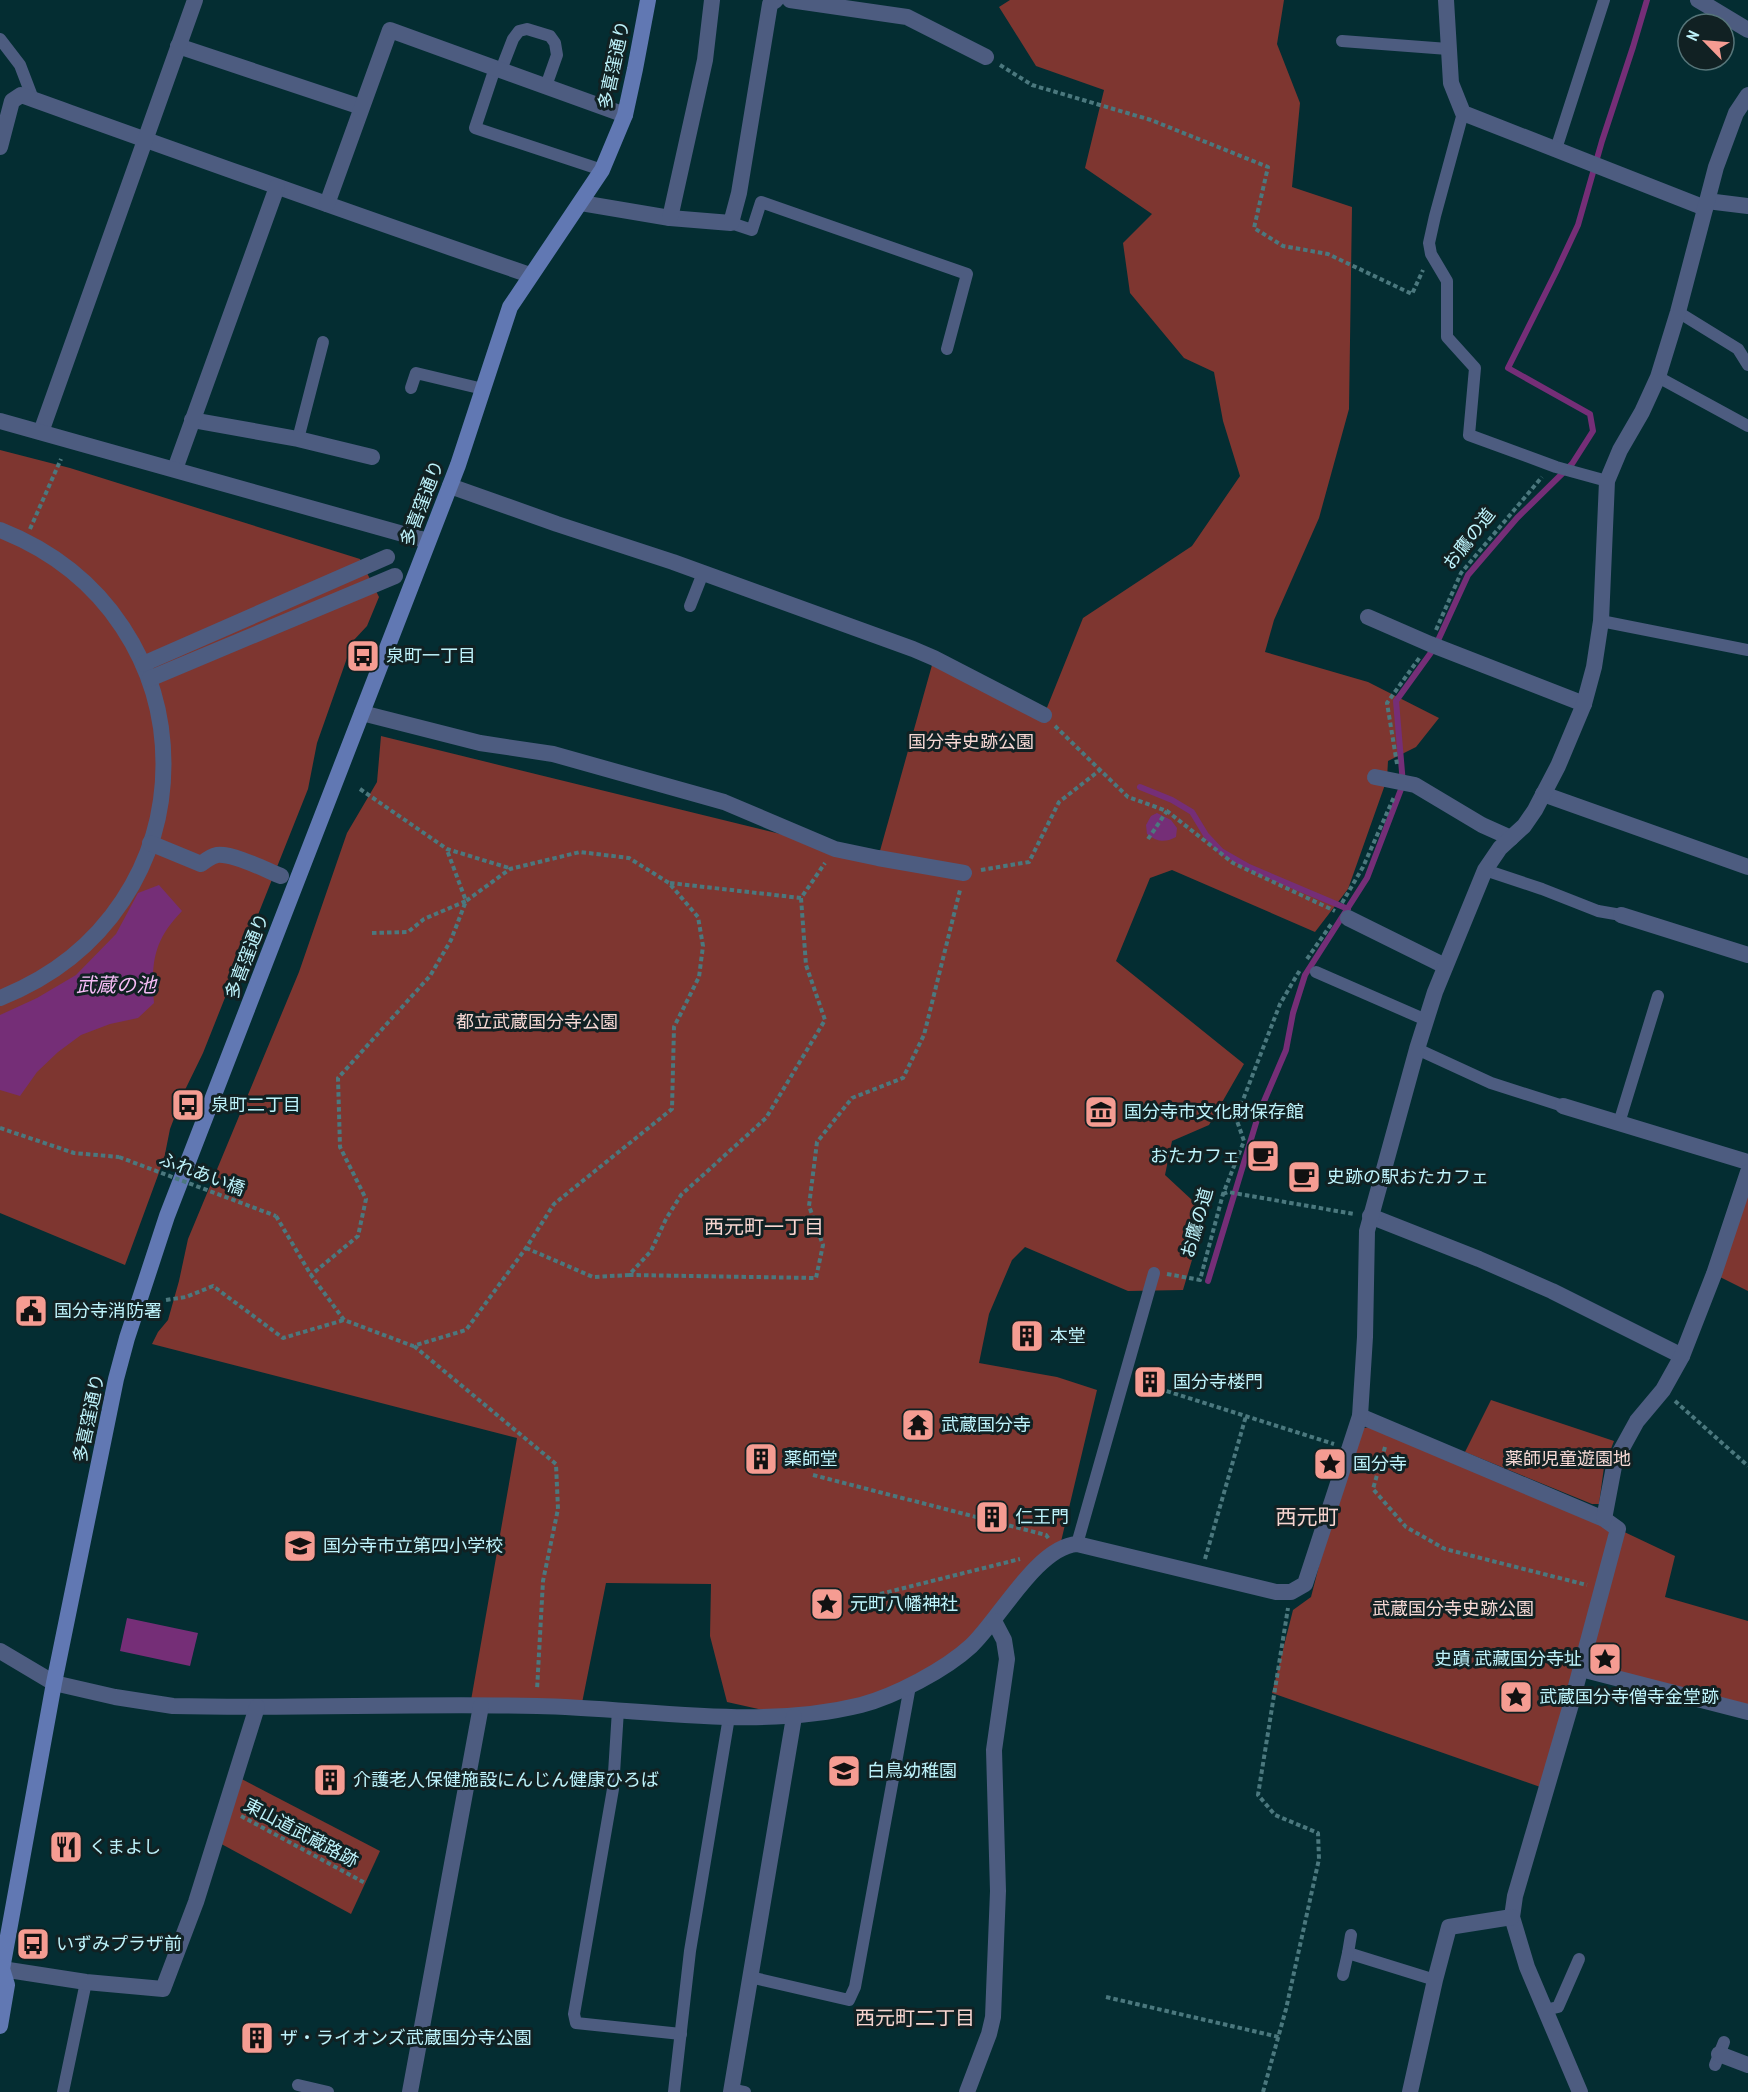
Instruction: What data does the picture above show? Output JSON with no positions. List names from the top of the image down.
{
  "streets": {
    "main road": ["多喜窪通り"],
    "path": ["お鷹の道", "ふれあい橋", "東山道武蔵路跡"]
  },
  "districts": ["西元町一丁目", "西元町", "西元町二丁目"],
  "water": ["武蔵の池"],
  "parks": [
    "国分寺史跡公園",
    "都立武蔵国分寺公園",
    "薬師児童遊園地",
    "武蔵国分寺史跡公園"
  ],
  "places": {
    "bus stop": ["泉町一丁目", "泉町二丁目", "いずみプラザ前"],
    "museum": ["国分寺市文化財保存館"],
    "cafe": ["おたカフェ", "史跡の駅おたカフェ"],
    "public building": ["国分寺消防署"],
    "building": [
      "本堂",
      "国分寺楼門",
      "薬師堂",
      "仁王門",
      "介護老人保健施設にんじん健康ひろば",
      "ザ・ライオンズ武蔵国分寺公園"
    ],
    "temple": ["武蔵国分寺"],
    "place": [
      "国分寺",
      "元町八幡神社",
      "史蹟 武藏国分寺址",
      "武蔵国分寺僧寺金堂跡"
    ],
    "school or university": ["国分寺市立第四小学校", "白鳥幼稚園"],
    "restaurant": ["くまよし"]
  },
  "north": "top left"
}
